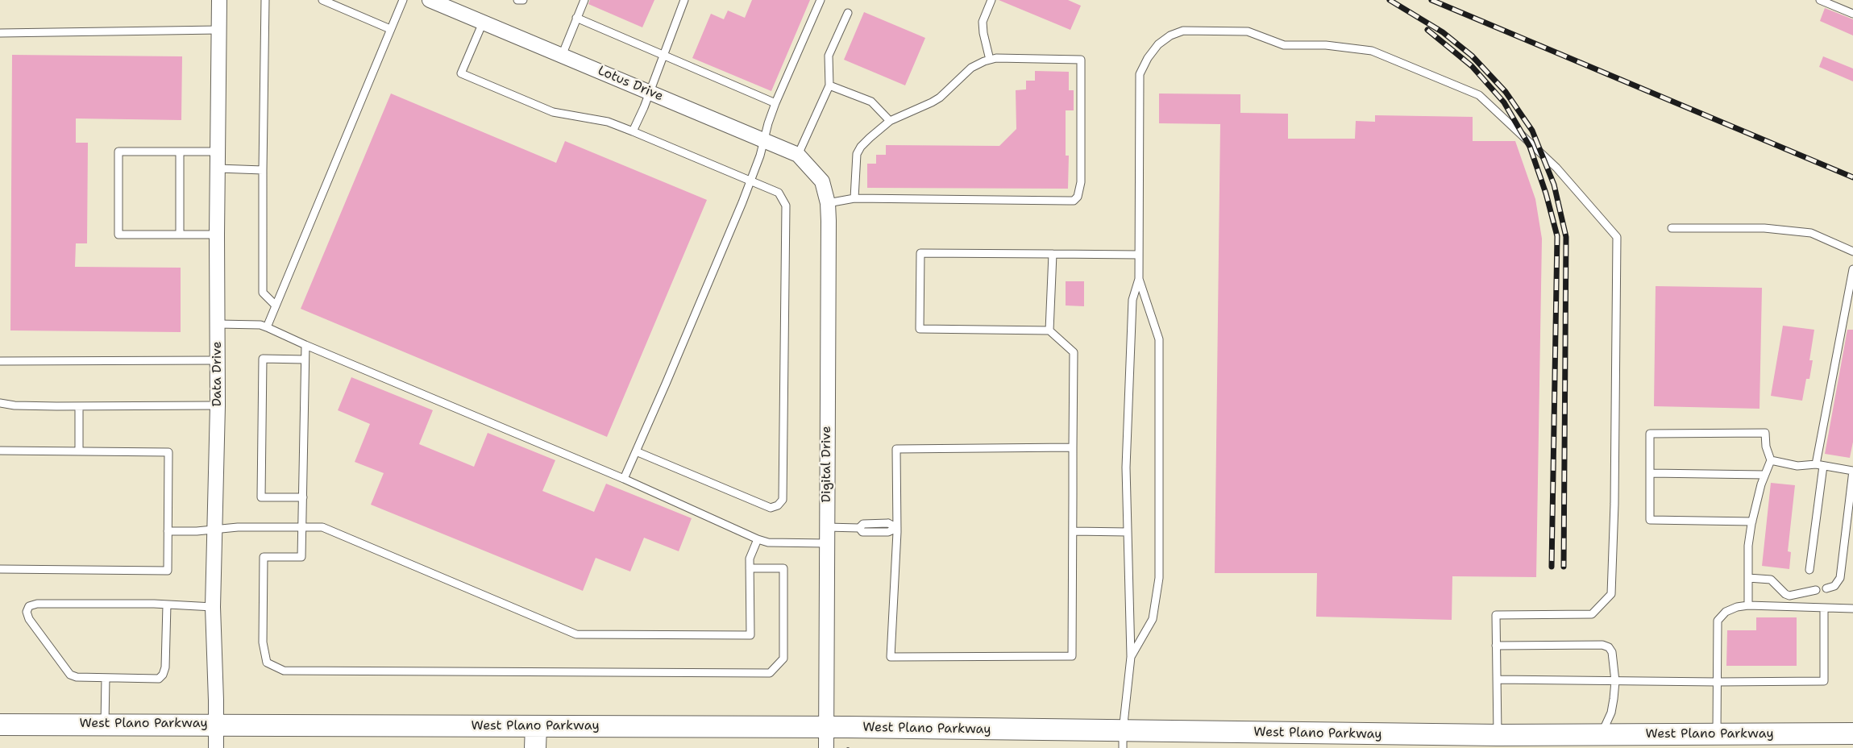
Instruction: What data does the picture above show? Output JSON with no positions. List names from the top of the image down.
{
  "streets": {
    "main road": ["West Plano Parkway"],
    "street": ["Lotus Drive", "Data Drive", "Digital Drive"]
  },
  "crossings": [
    ["Lotus Drive", "Digital Drive"],
    ["Data Drive", "West Plano Parkway"],
    ["Digital Drive", "West Plano Parkway"]
  ]
}
